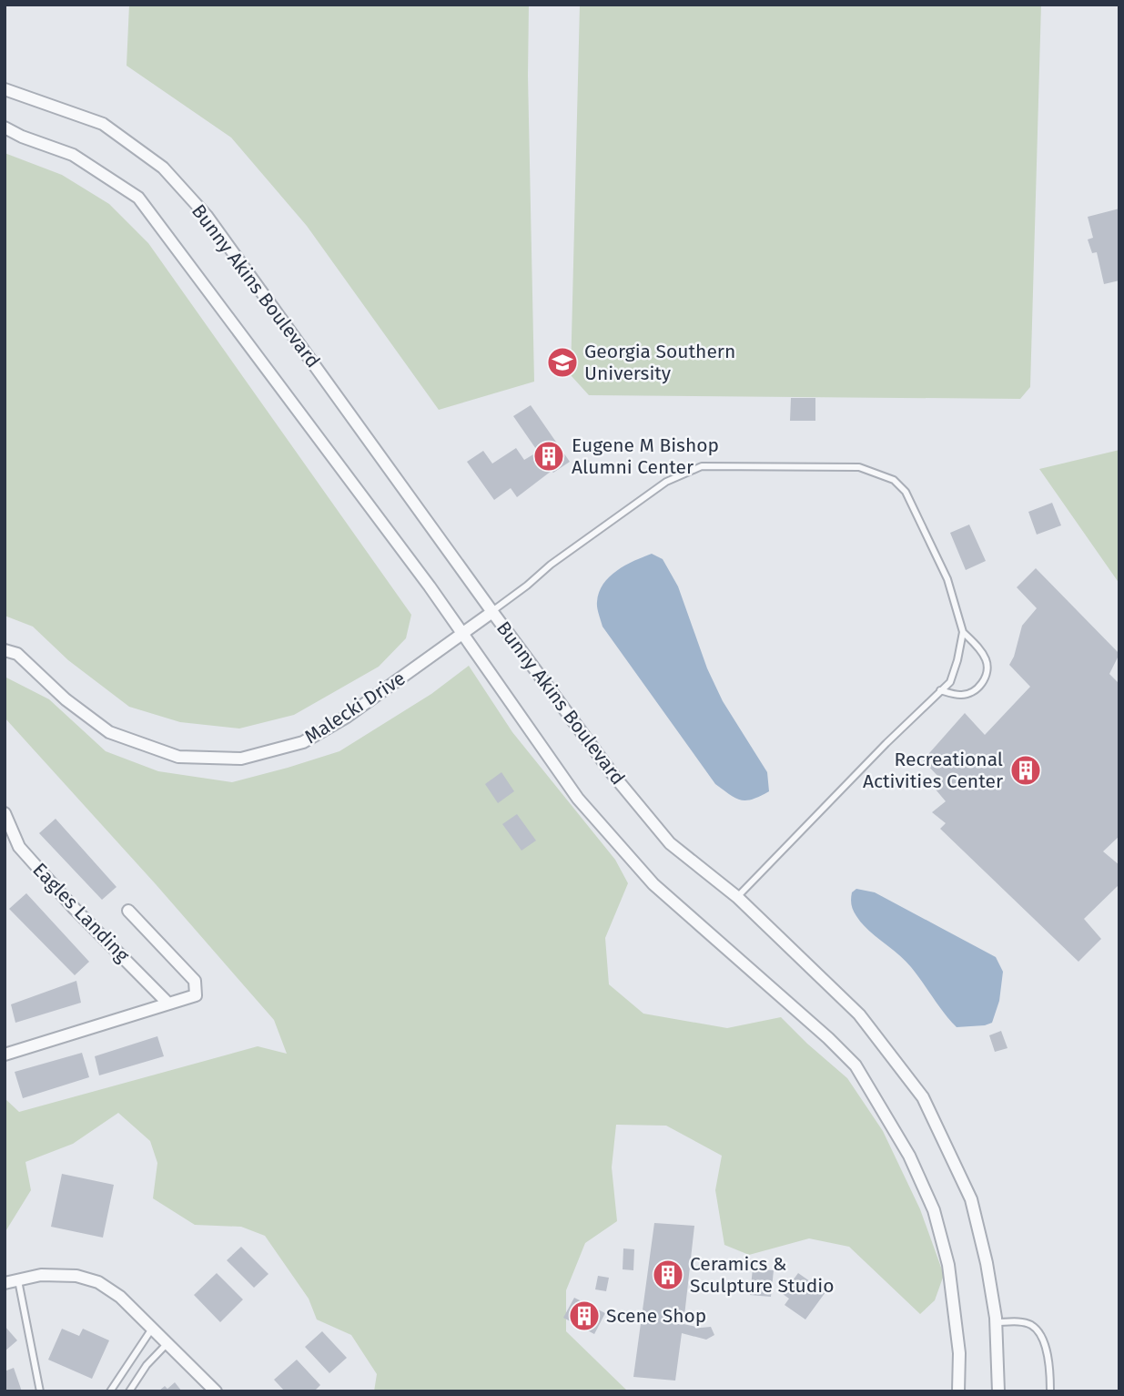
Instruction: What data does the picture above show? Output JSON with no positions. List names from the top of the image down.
{
  "streets": {
    "street": ["Bunny Akins Boulevard", "Malecki Drive", "Eagles Landing"]
  },
  "crossings": [
    ["Bunny Akins Boulevard", "Malecki Drive"]
  ],
  "places": {
    "school or university": ["Georgia Southern University"],
    "building": [
      "Eugene M Bishop Alumni Center",
      "Recreational Activities Center",
      "Ceramics & Sculpture Studio",
      "Scene Shop"
    ]
  }
}
